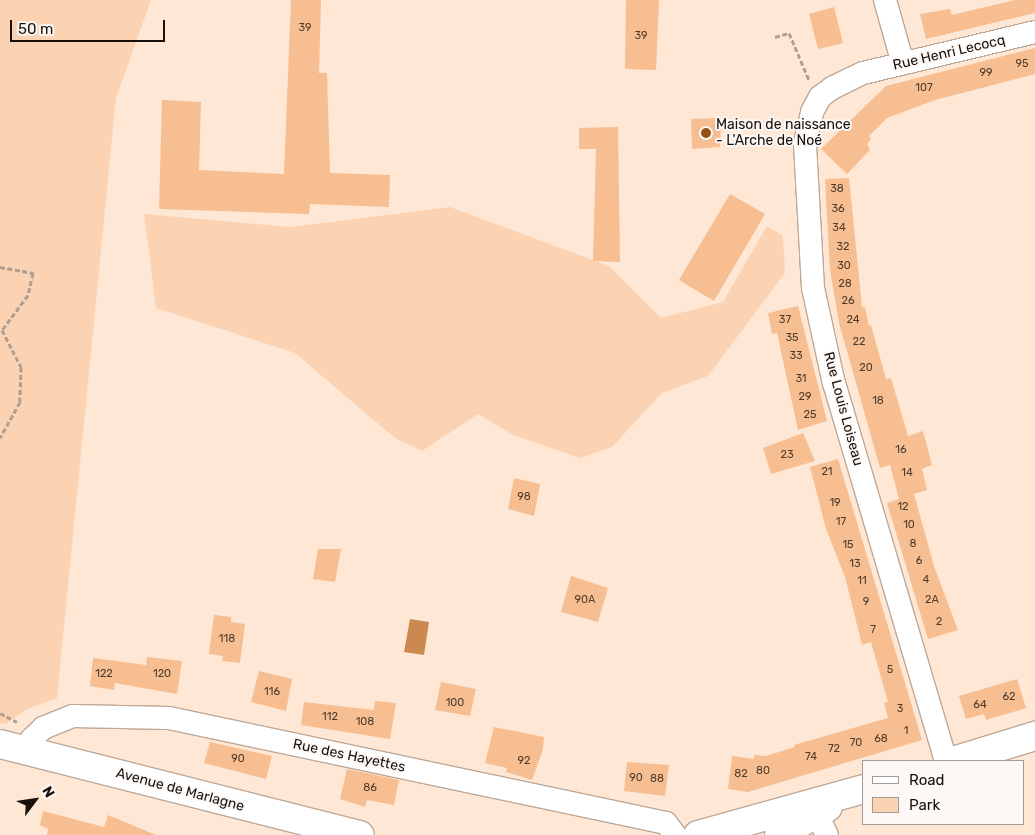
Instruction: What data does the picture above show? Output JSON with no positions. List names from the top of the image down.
{
  "streets": {
    "main road": ["Avenue de Marlagne"],
    "street": ["Rue Henri Lecocq", "Rue Louis Loiseau", "Rue des Hayettes"]
  },
  "crossings": [
    ["Rue Henri Lecocq", "Rue Louis Loiseau"],
    ["Rue des Hayettes", "Avenue de Marlagne"]
  ],
  "places": ["Maison de naissance - L'Arche de Noé"],
  "house_numbers": [
    "39",
    "39",
    "95",
    "99",
    "107",
    "38",
    "36",
    "34",
    "32",
    "30",
    "28",
    "26",
    "37",
    "24",
    "35",
    "22",
    "33",
    "20",
    "31",
    "29",
    "18",
    "25",
    "16",
    "23",
    "21",
    "14",
    "98",
    "19",
    "12",
    "17",
    "10",
    "8",
    "15",
    "6",
    "13",
    "4",
    "11",
    "90A",
    "2A",
    "9",
    "2",
    "7",
    "118",
    "5",
    "122",
    "120",
    "116",
    "62",
    "100",
    "64",
    "3",
    "112",
    "108",
    "1",
    "68",
    "70",
    "72",
    "74",
    "90",
    "92",
    "80",
    "82",
    "90",
    "88",
    "86"
  ],
  "legend": ["Road", "Park"],
  "scale_bar": "50 m",
  "north": "top right"
}
